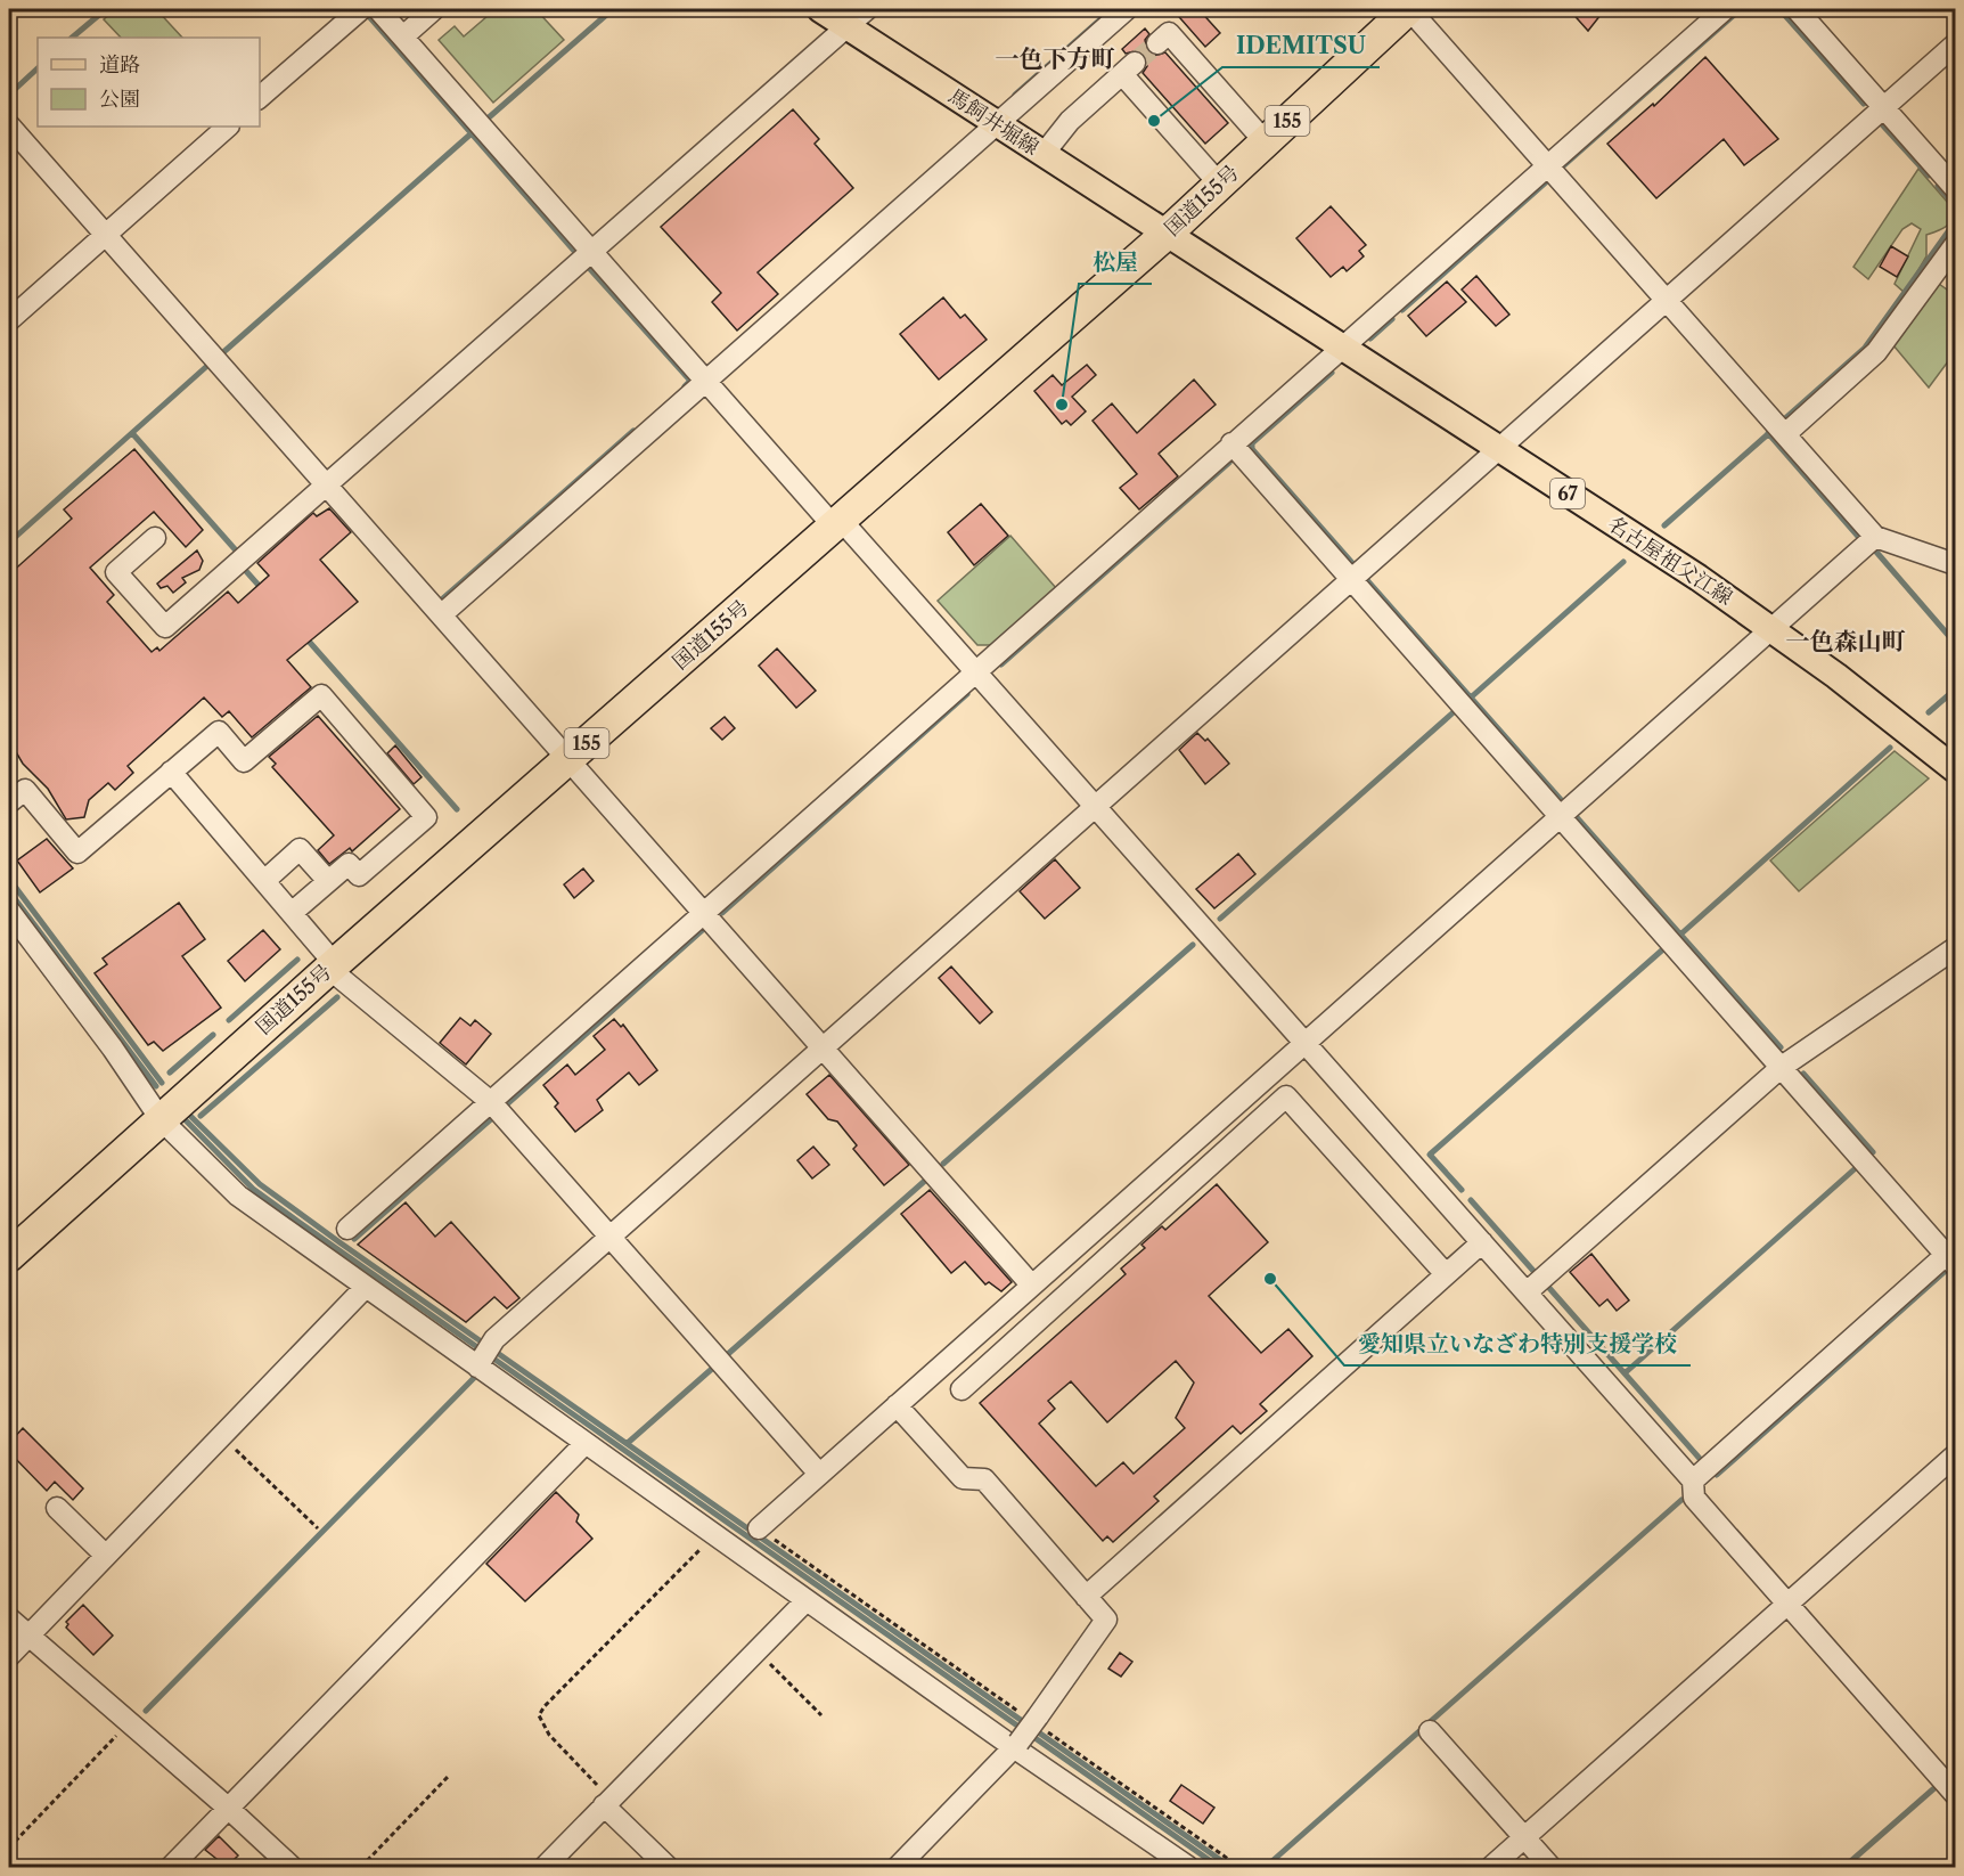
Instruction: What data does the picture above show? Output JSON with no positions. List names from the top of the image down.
{
  "streets": {
    "highway": ["155", "国道155号"],
    "main road": ["馬飼井堀線", "67", "名古屋祖父江線"]
  },
  "crossings": [
    ["馬飼井堀線", "国道155号"],
    ["馬飼井堀線", "名古屋祖父江線"],
    ["国道155号", "名古屋祖父江線"]
  ],
  "districts": ["一色下方町", "一色森山町"],
  "places": ["IDEMITSU", "松屋", "愛知県立いなざわ特別支援学校"],
  "legend": ["道路", "公園"]
}
